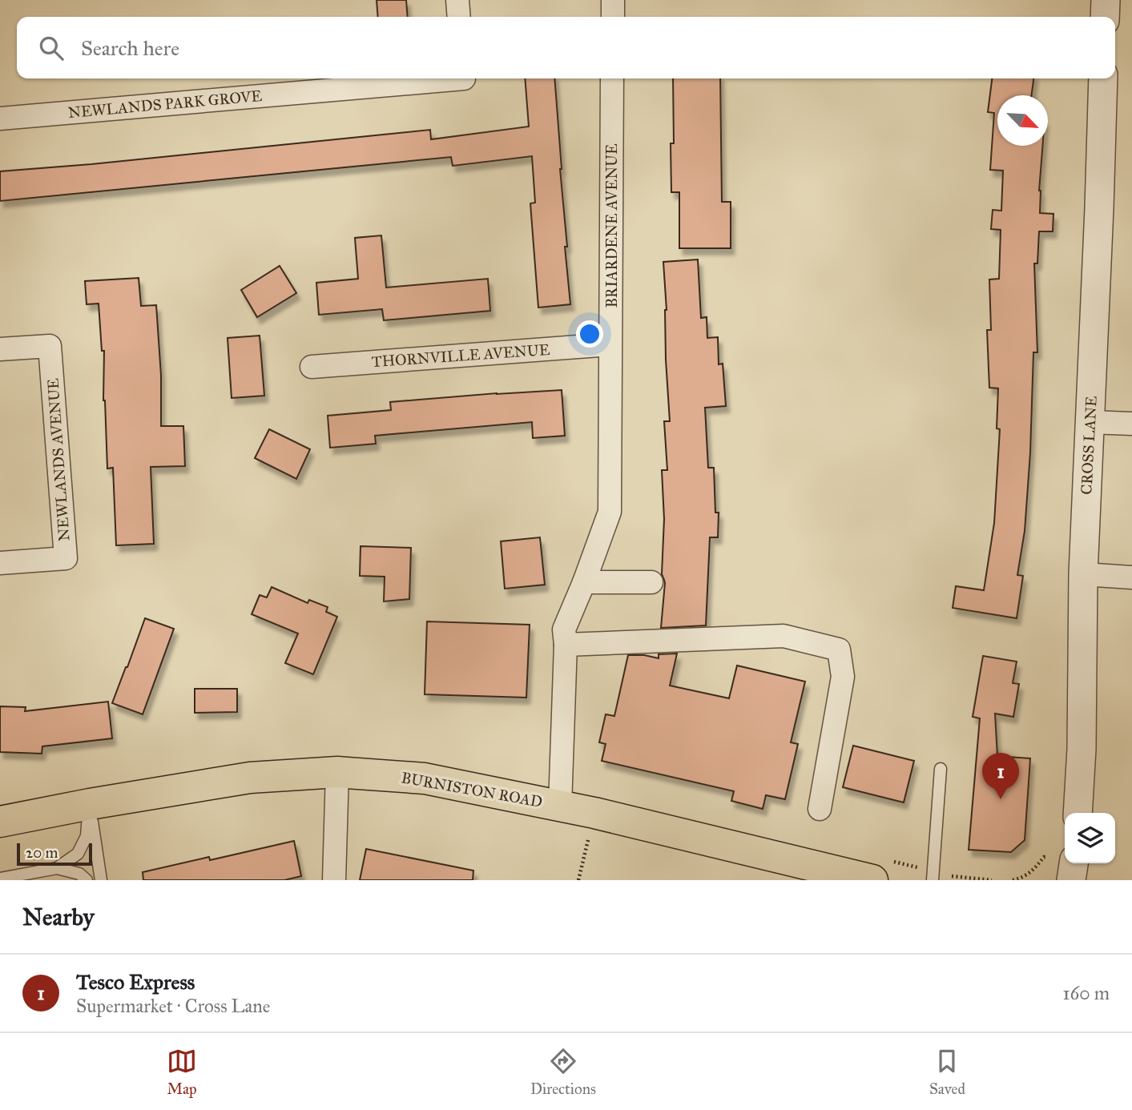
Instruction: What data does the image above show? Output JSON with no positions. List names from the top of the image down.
{
  "streets": {
    "main road": ["BURNISTON ROAD"],
    "street": [
      "NEWLANDS PARK GROVE",
      "BRIARDENE AVENUE",
      "THORNVILLE AVENUE",
      "CROSS LANE",
      "NEWLANDS AVENUE"
    ]
  },
  "crossings": [
    ["BRIARDENE AVENUE", "THORNVILLE AVENUE"],
    ["BRIARDENE AVENUE", "BURNISTON ROAD"]
  ],
  "scale_bar": "20 m",
  "north": "bottom right",
  "page": {
    "search": "Search here",
    "pins": "1",
    "scale": "20 m",
    "heading": "Nearby",
    "list": [
      {
        "mark": "1",
        "name": "Tesco Express",
        "note": "Supermarket · Cross Lane",
        "value": "160 m"
      }
    ],
    "nav": ["Map", "Directions", "Saved"]
  }
}
